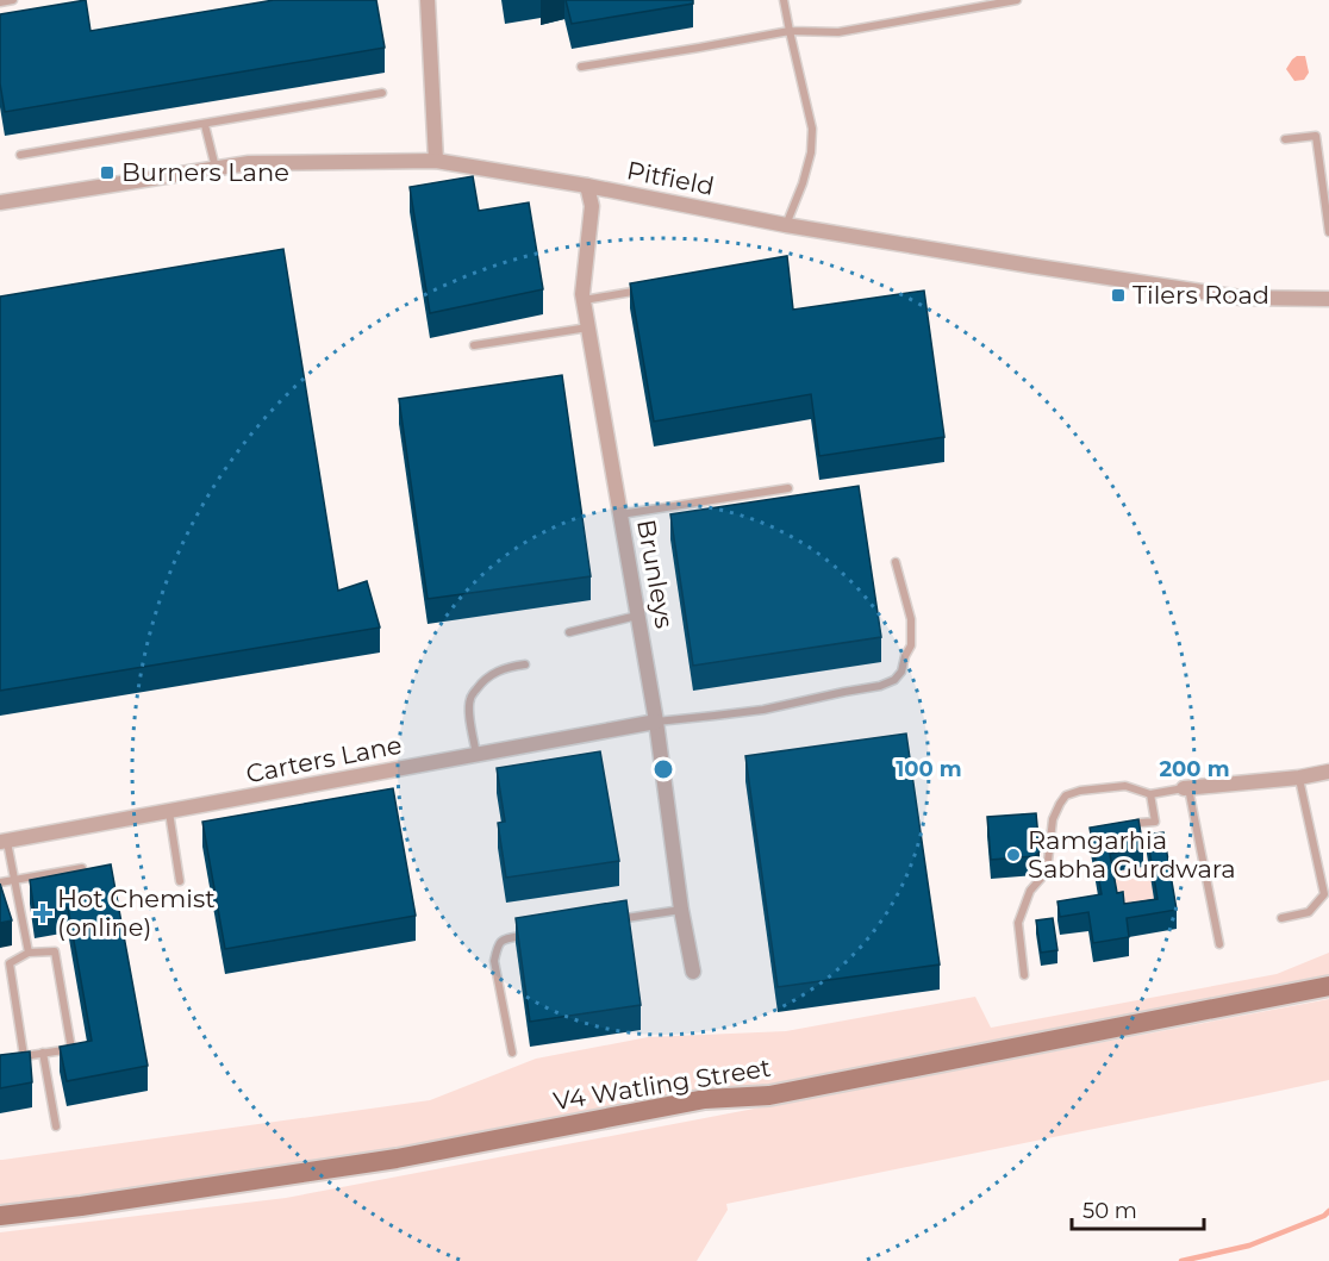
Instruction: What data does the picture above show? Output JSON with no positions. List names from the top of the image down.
{
  "streets": {
    "street": [
      "Pitfield",
      "Brunleys",
      "Carters Lane",
      "V4 Watling Street"
    ]
  },
  "crossings": [
    ["Pitfield", "Brunleys"],
    ["Brunleys", "Carters Lane"]
  ],
  "places": {
    "transit": ["Burners Lane", "Tilers Road"],
    "other": ["Ramgarhia Sabha Gurdwara"],
    "health": ["Hot Chemist (online)"]
  },
  "scale_bar": "50 m",
  "rings": ["100 m", "200 m"]
}
